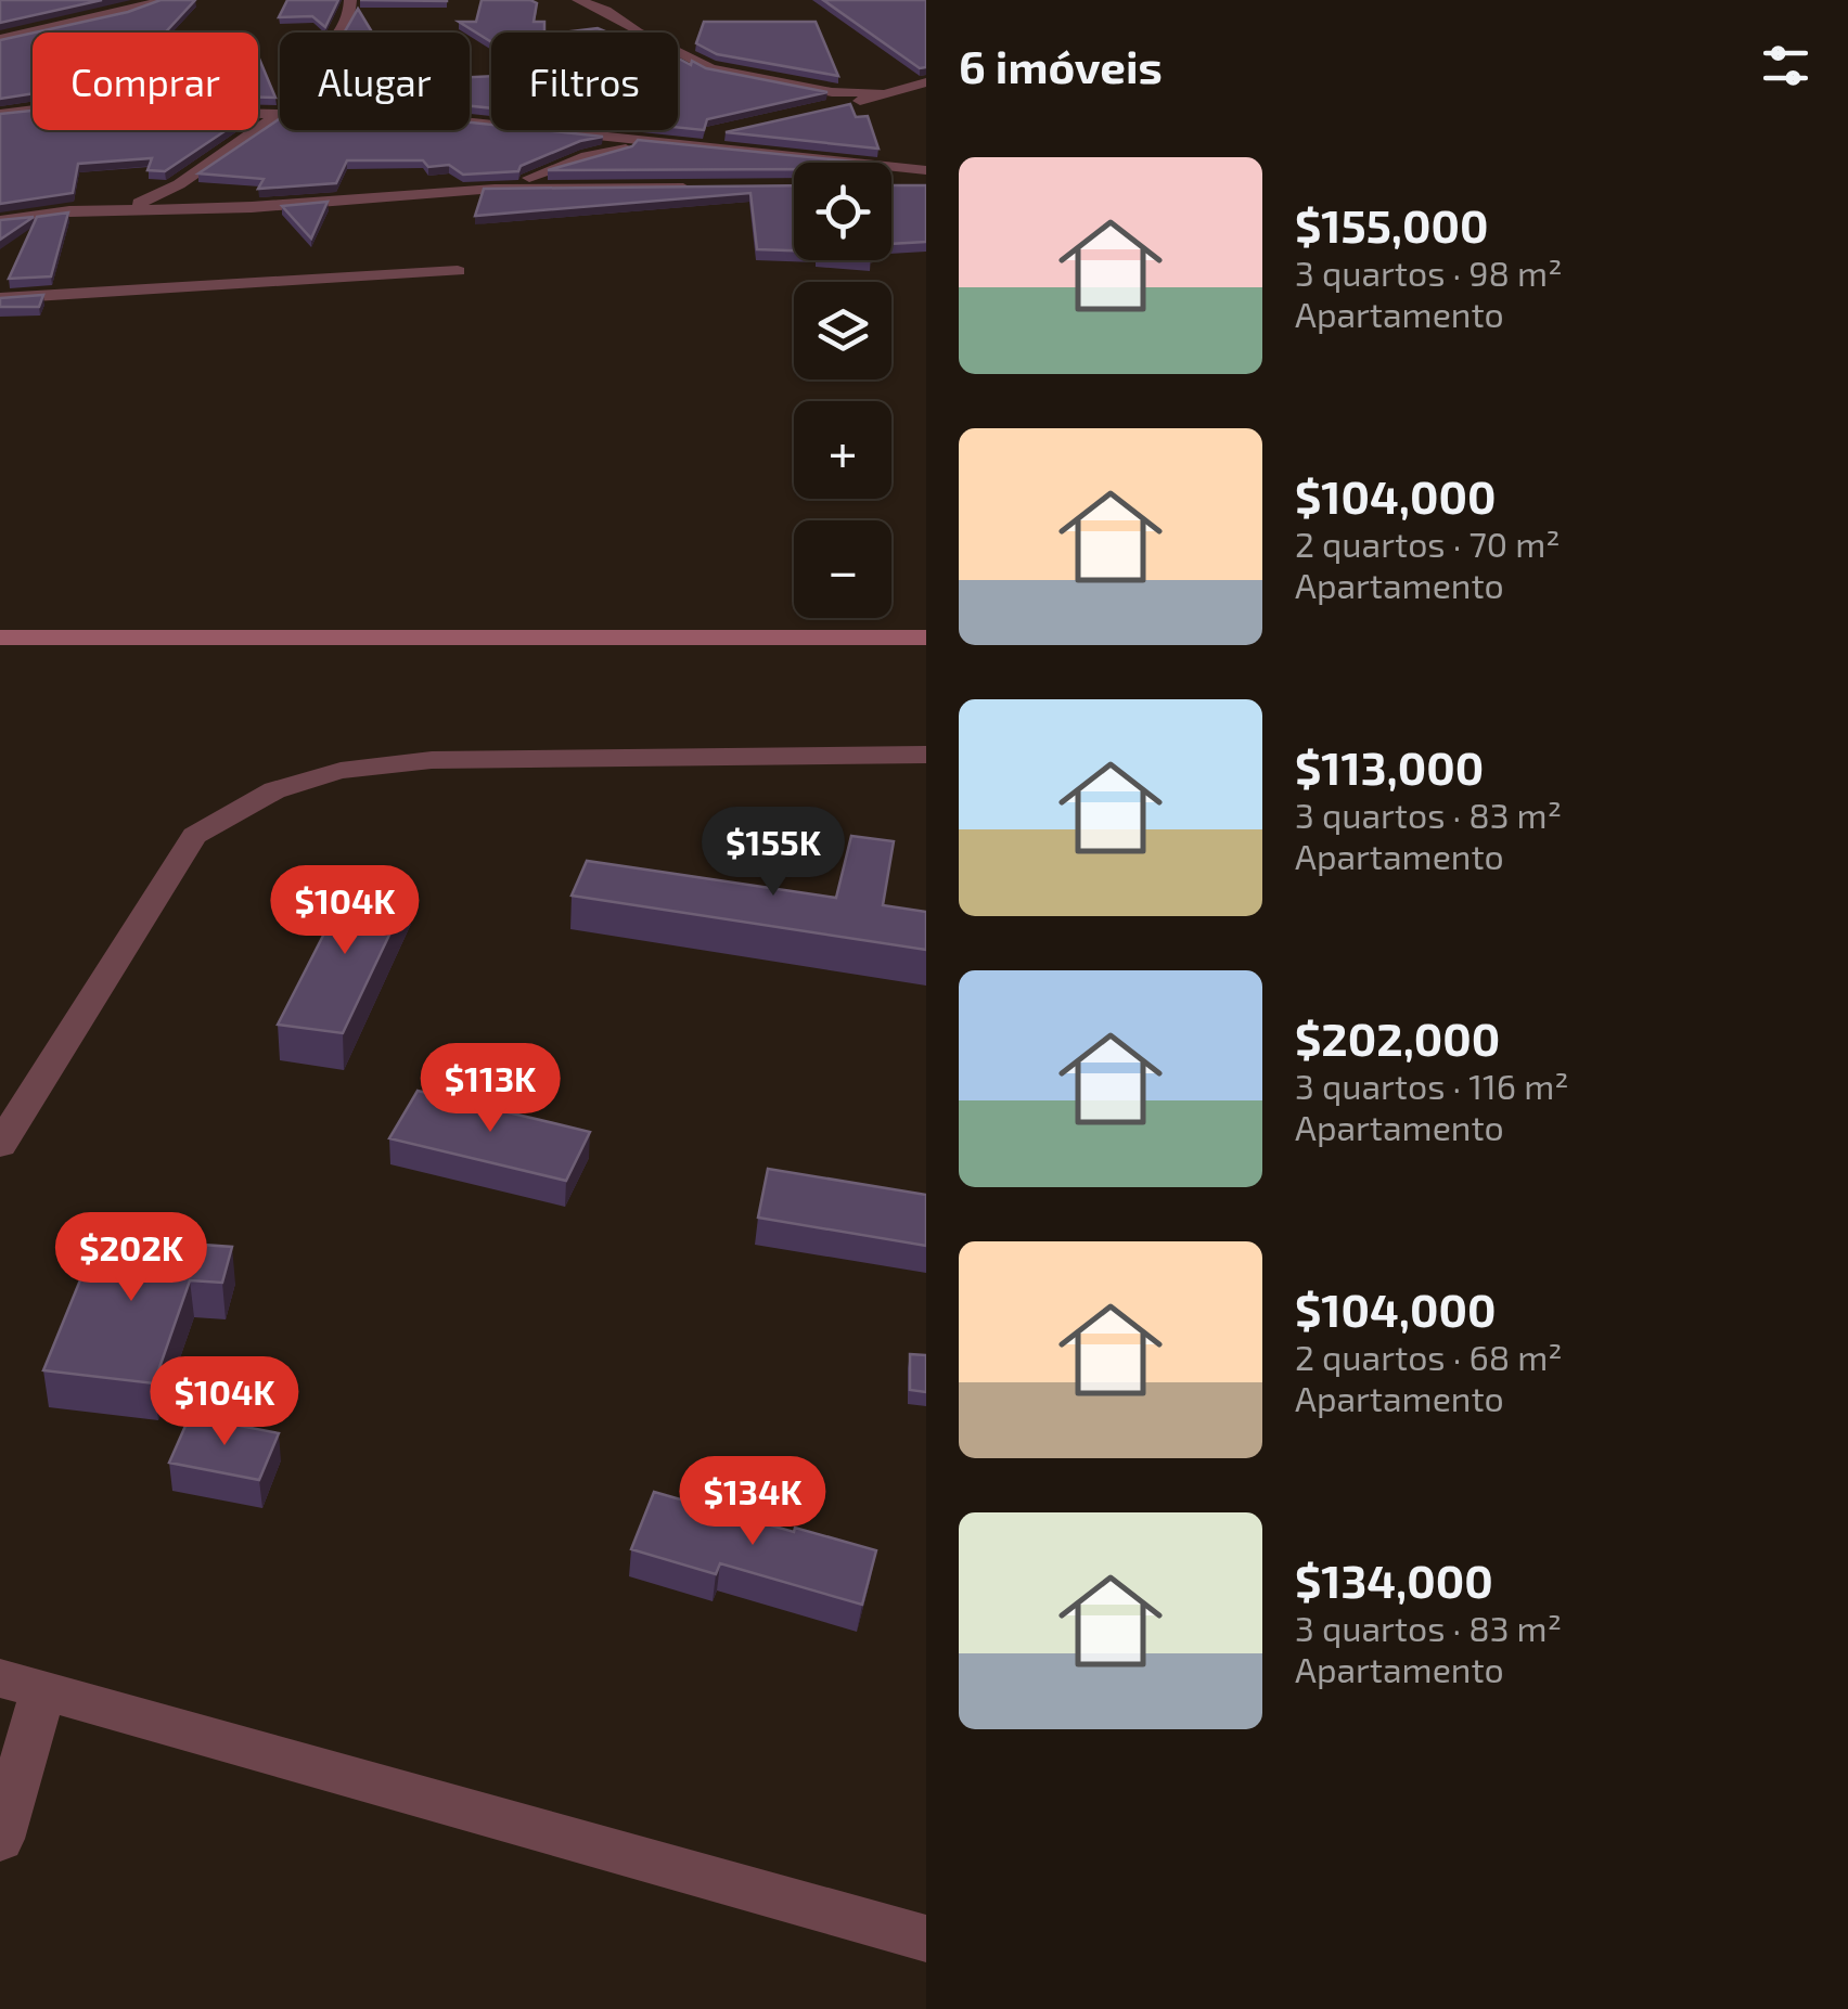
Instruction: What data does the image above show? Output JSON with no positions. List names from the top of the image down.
{
  "page": {
    "heading": "6 imóveis",
    "chip": ["Comprar", "Alugar", "Filtros"],
    "list": [
      {
        "name": "$155,000",
        "note": "3 quartos · 98 m² · Apartamento"
      },
      {
        "name": "$104,000",
        "note": "2 quartos · 70 m² · Apartamento"
      },
      {
        "name": "$113,000",
        "note": "3 quartos · 83 m² · Apartamento"
      },
      {
        "name": "$202,000",
        "note": "3 quartos · 116 m² · Apartamento"
      },
      {
        "name": "$104,000",
        "note": "2 quartos · 68 m² · Apartamento"
      },
      {
        "name": "$134,000",
        "note": "3 quartos · 83 m² · Apartamento"
      }
    ],
    "map_buttons": ["+", "−"],
    "price": [
      "$155K",
      "$104K",
      "$113K",
      "$202K",
      "$104K",
      "$134K"
    ]
  }
}
